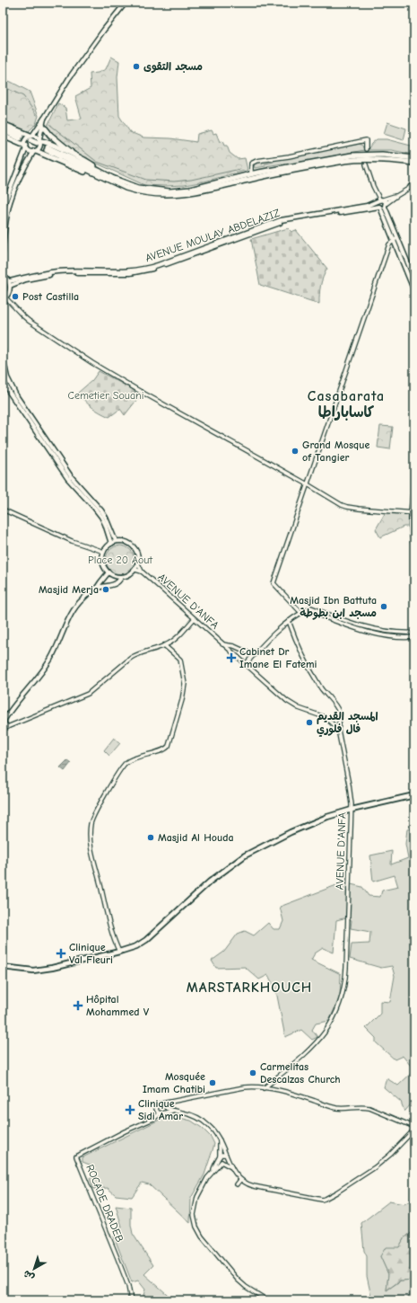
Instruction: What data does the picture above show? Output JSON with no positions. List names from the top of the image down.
{
  "streets": {
    "main road": ["AVENUE MOULAY ABDELAZIZ"],
    "street": ["AVENUE D'ANFA", "ROCADE DRADEB"]
  },
  "districts": ["Casabarata كاساباراطا", "MARSTARKHOUCH"],
  "parks": ["Cemetier Souani", "Place 20 Aout"],
  "places": {
    "other": [
      "مسجد التقوى",
      "Post Castilla",
      "Grand Mosque of Tangier",
      "Masjid Merja",
      "Masjid Ibn Battuta مسجد ابن بطوطة",
      "المسجد القديم فال فلوري",
      "Masjid Al Houda",
      "Carmelitas Descalzas Church",
      "Mosquée Imam Chatibi"
    ],
    "health": [
      "Cabinet Dr Imane El Fatemi",
      "Clinique Val Fleuri",
      "Hôpital Mohammed V",
      "Clinique Sidi Amar"
    ]
  },
  "north": "bottom left"
}
